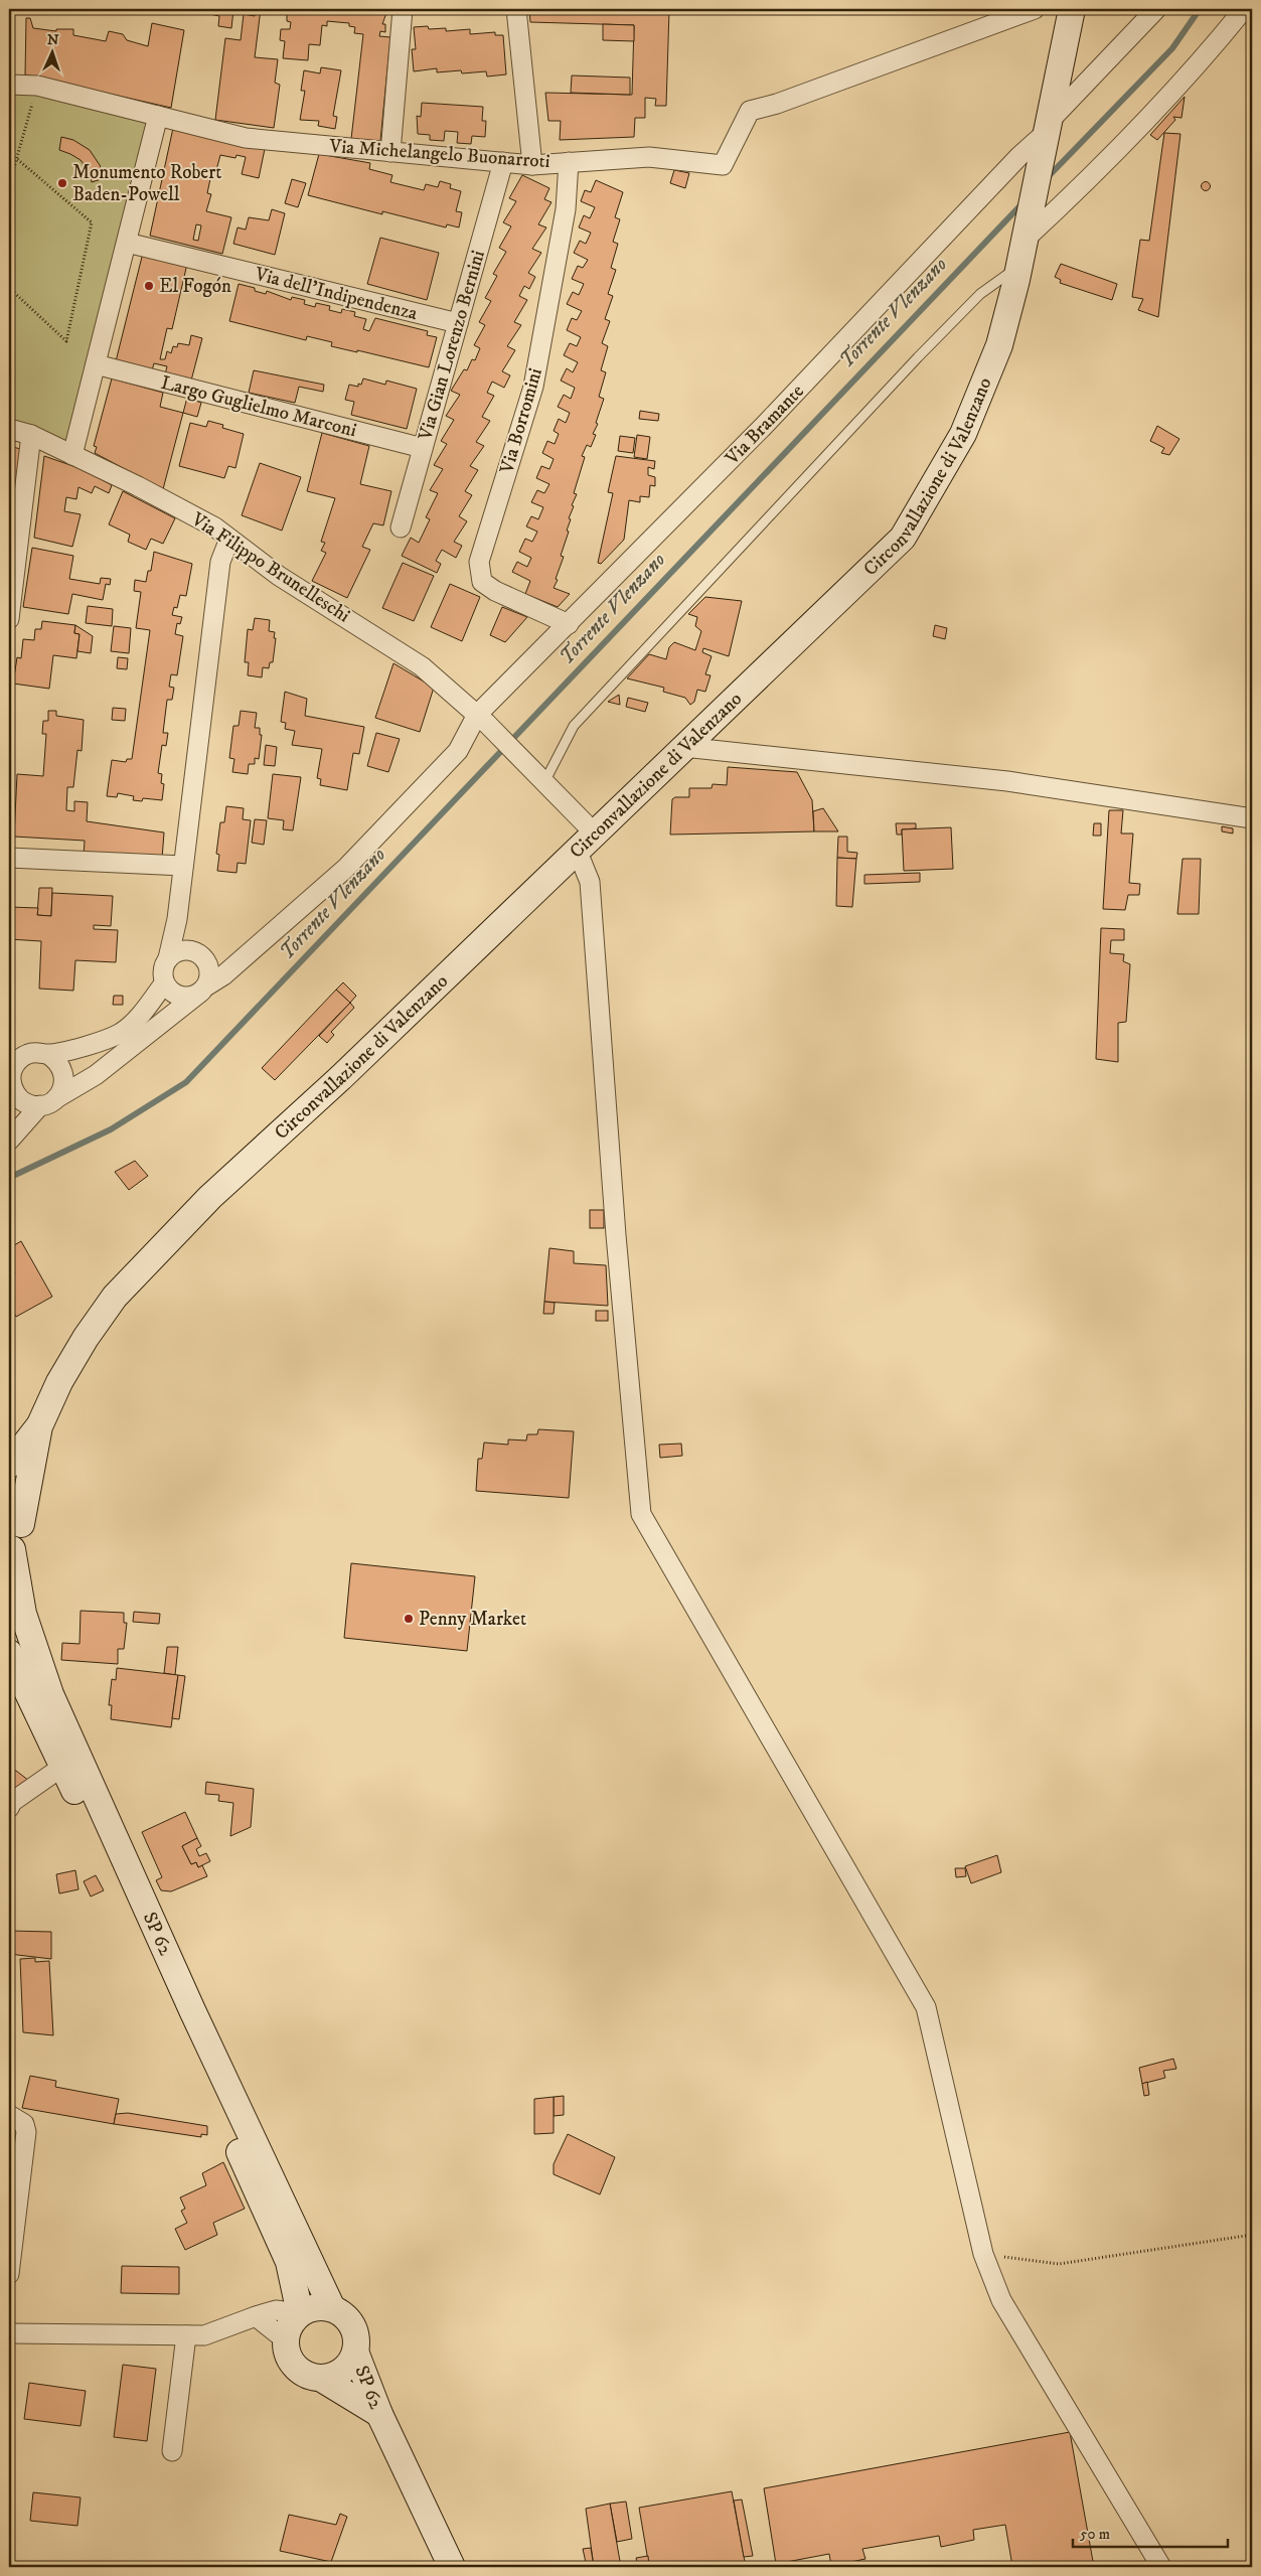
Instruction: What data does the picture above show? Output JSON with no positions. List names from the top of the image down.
{
  "streets": {
    "main road": ["Circonvallazione di Valenzano", "SP 62"],
    "street": [
      "Via Michelangelo Buonarroti",
      "Via dell'Indipendenza",
      "Via Gian Lorenzo Bernini",
      "Largo Guglielmo Marconi",
      "Via Borromini",
      "Via Bramante",
      "Via Filippo Brunelleschi"
    ]
  },
  "crossings": [
    ["Via Michelangelo Buonarroti", "Via Gian Lorenzo Bernini"],
    ["Via Michelangelo Buonarroti", "Via Borromini"],
    ["Via dell'Indipendenza", "Via Gian Lorenzo Bernini"],
    ["Via Gian Lorenzo Bernini", "Largo Guglielmo Marconi"],
    ["Via Borromini", "Via Bramante"],
    ["Via Bramante", "Circonvallazione di Valenzano"],
    ["Via Bramante", "Via Filippo Brunelleschi"],
    ["Circonvallazione di Valenzano", "Via Filippo Brunelleschi"]
  ],
  "water": ["Torrente Vlenzano"],
  "places": ["Monumento Robert Baden-Powell", "El Fogón", "Penny Market"],
  "scale_bar": "50 m",
  "north": "top"
}
